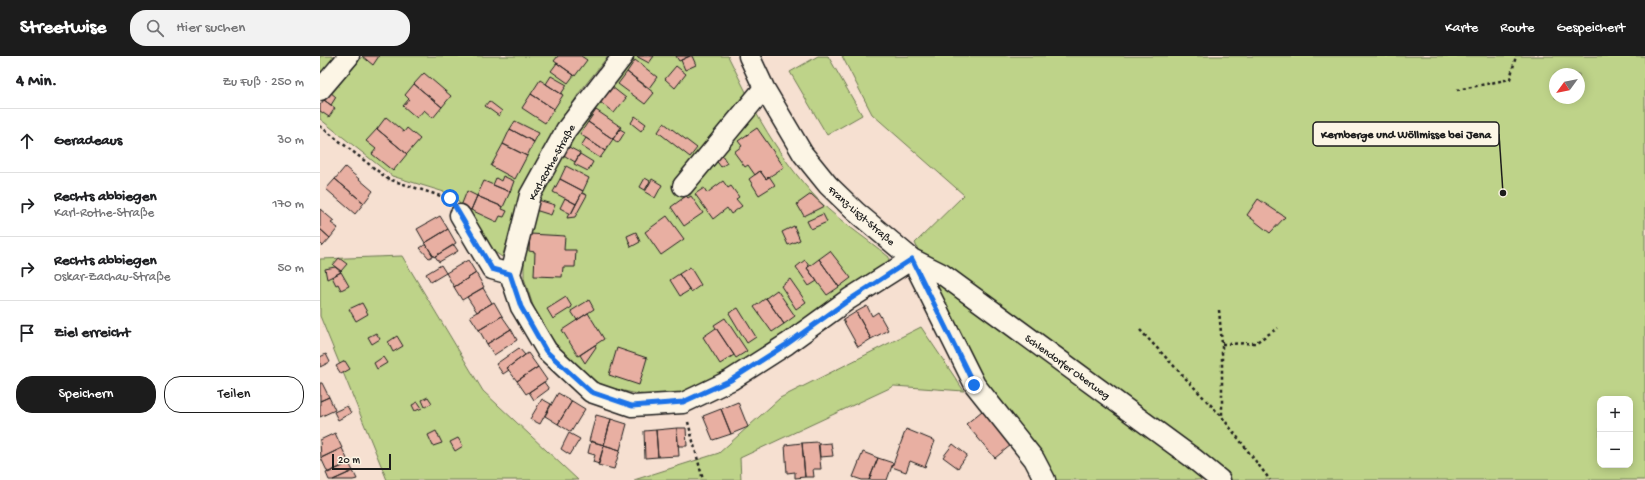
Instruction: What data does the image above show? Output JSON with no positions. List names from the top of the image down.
{
  "streets": {
    "street": ["Karl-Rothe-Straße", "Franz-Liszt-Straße", "Schlendorfer Oberweg"]
  },
  "crossings": [
    ["Franz-Liszt-Straße", "Schlendorfer Oberweg"]
  ],
  "places": ["Kernberge und Wöllmisse bei Jena"],
  "scale_bar": "20 m",
  "north": "bottom left",
  "page": {
    "header": "Streetwise",
    "search": "Hier suchen",
    "nav": ["Karte", "Route", "Gespeichert"],
    "heading": ["4 Min.", "Zu Fuß · 250 m"],
    "list": [
      ["Geradeaus", "30 m"],
      ["Rechts abbiegen", "Karl-Rothe-Straße", "170 m"],
      ["Rechts abbiegen", "Oskar-Zachau-Straße", "50 m"],
      "Ziel erreicht"
    ],
    "buttons": ["Speichern", "Teilen"],
    "map_buttons": ["+", "−"],
    "scale": "20 m"
  }
}
